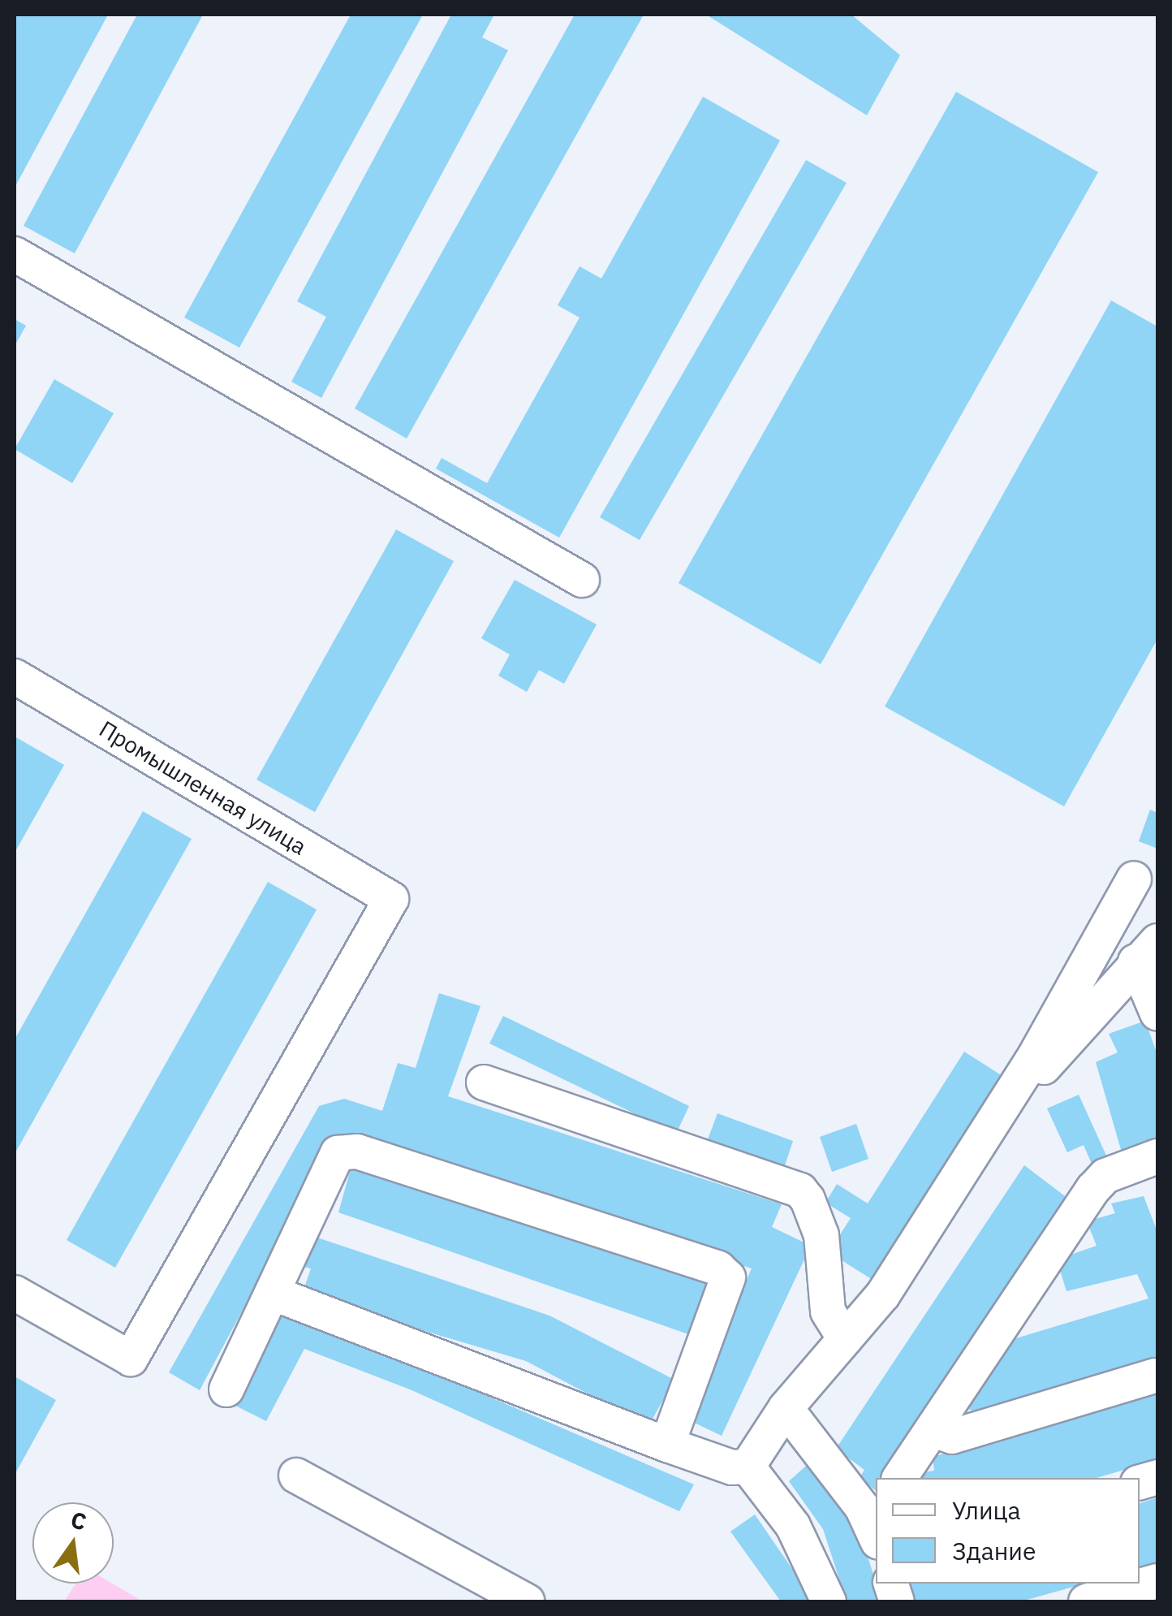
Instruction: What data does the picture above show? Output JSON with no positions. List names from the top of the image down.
{
  "streets": {
    "street": ["Промышленная улица"]
  },
  "legend": ["Улица", "Здание"],
  "north": "top"
}
